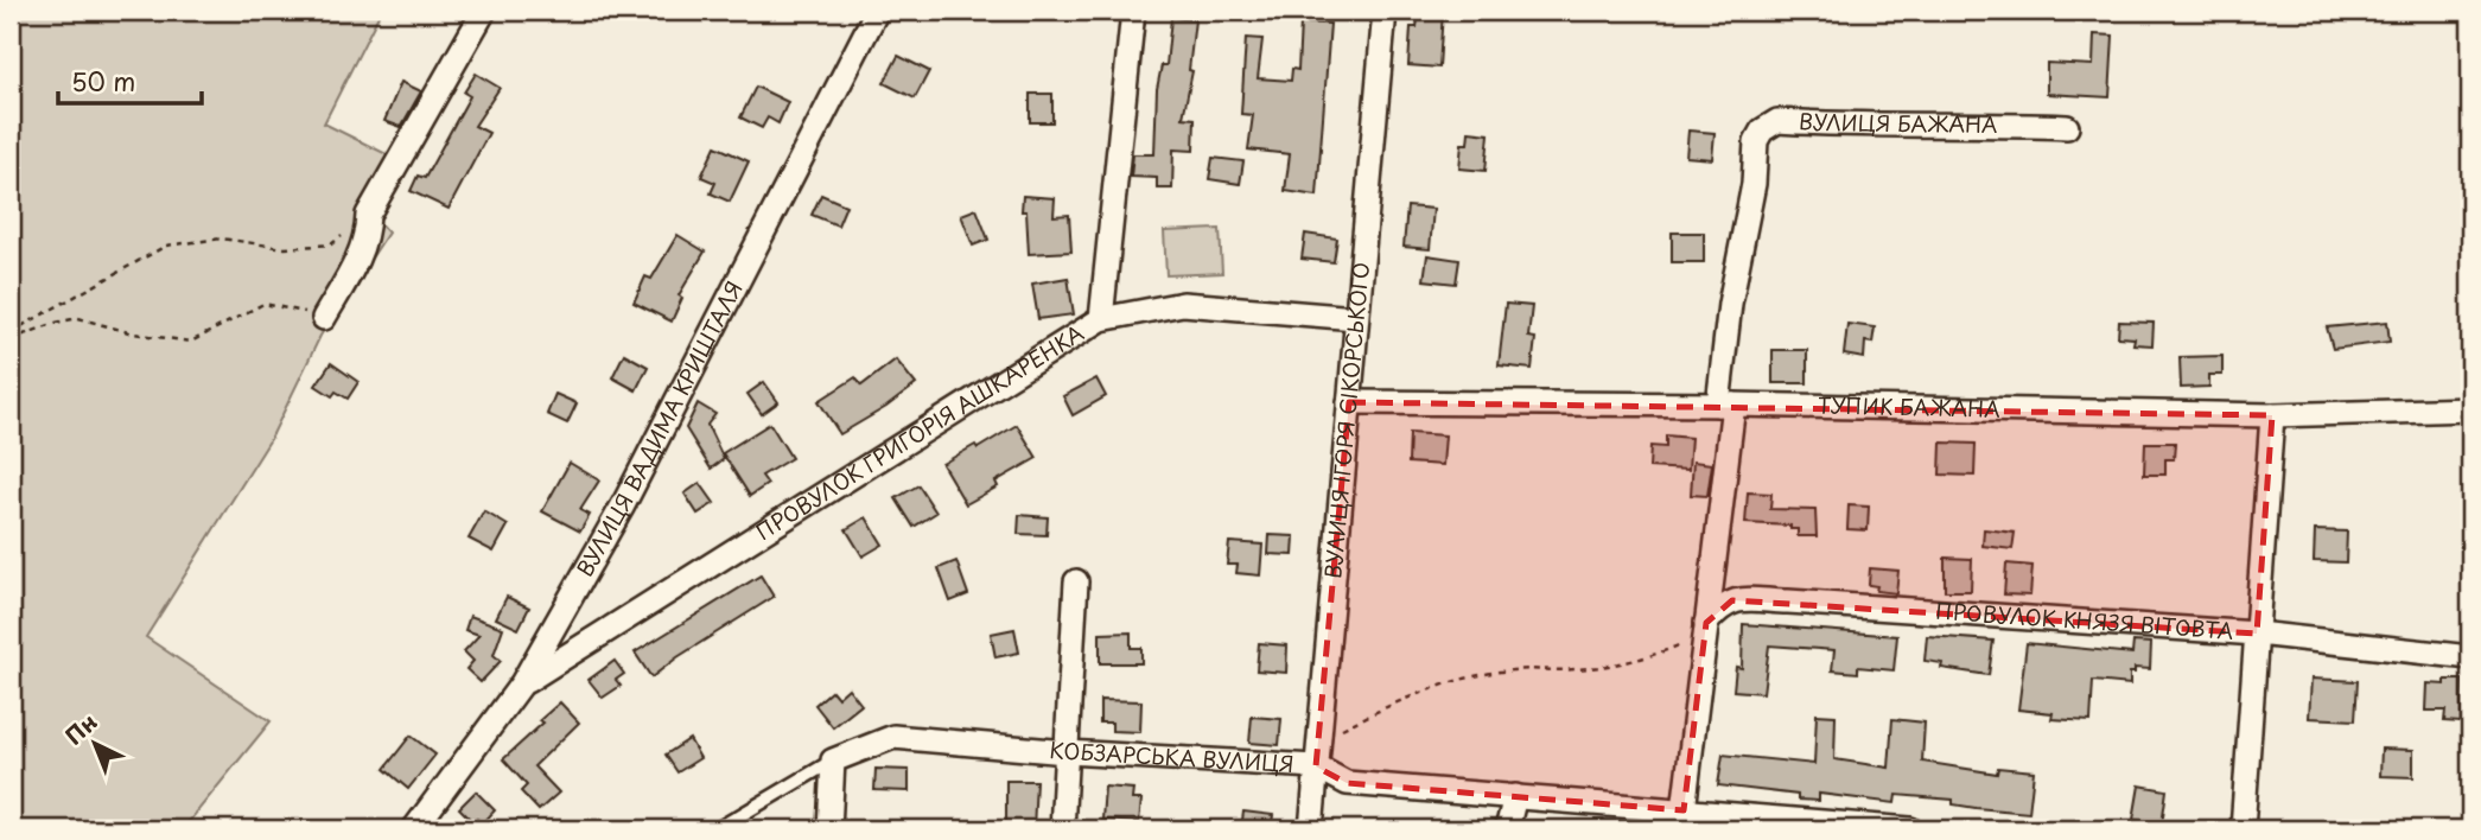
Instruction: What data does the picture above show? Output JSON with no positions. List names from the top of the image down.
{
  "streets": {
    "street": [
      "ВУЛИЦЯ БАЖАНА",
      "ТУПИК БАЖАНА",
      "ВУЛИЦЯ ІГОРЯ СІКОРСЬКОГО",
      "ВУЛИЦЯ ВАДИМА КРИШТАЛЯ",
      "ПРОВУЛОК ГРИГОРІЯ АШКАРЕНКА",
      "ПРОВУЛОК КНЯЗЯ ВІТОВТА",
      "КОБЗАРСЬКА ВУЛИЦЯ"
    ]
  },
  "crossings": [
    ["ВУЛИЦЯ БАЖАНА", "ТУПИК БАЖАНА"],
    ["ВУЛИЦЯ БАЖАНА", "ПРОВУЛОК КНЯЗЯ ВІТОВТА"],
    ["ВУЛИЦЯ БАЖАНА", "КОБЗАРСЬКА ВУЛИЦЯ"],
    ["ТУПИК БАЖАНА", "ВУЛИЦЯ ІГОРЯ СІКОРСЬКОГО"],
    ["ВУЛИЦЯ ІГОРЯ СІКОРСЬКОГО", "ПРОВУЛОК ГРИГОРІЯ АШКАРЕНКА"],
    ["ВУЛИЦЯ ІГОРЯ СІКОРСЬКОГО", "КОБЗАРСЬКА ВУЛИЦЯ"],
    ["ВУЛИЦЯ ВАДИМА КРИШТАЛЯ", "ПРОВУЛОК ГРИГОРІЯ АШКАРЕНКА"]
  ],
  "scale_bar": "50 m",
  "north": "top left"
}
